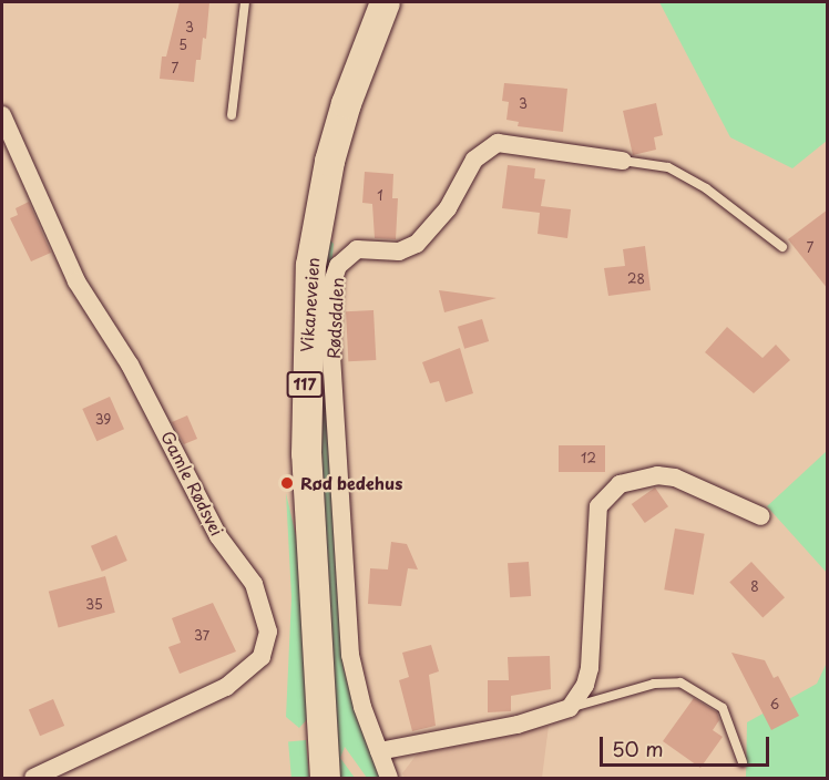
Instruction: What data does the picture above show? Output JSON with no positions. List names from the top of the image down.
{
  "streets": {
    "main road": ["Vikaneveien", "117"],
    "street": ["Rødsdalen", "Gamle Rødsvei"]
  },
  "places": ["Rød bedehus"],
  "house_numbers": [
    "3",
    "5",
    "7",
    "3",
    "1",
    "7",
    "28",
    "39",
    "12",
    "8",
    "35",
    "37",
    "6"
  ],
  "scale_bar": "50 m"
}
